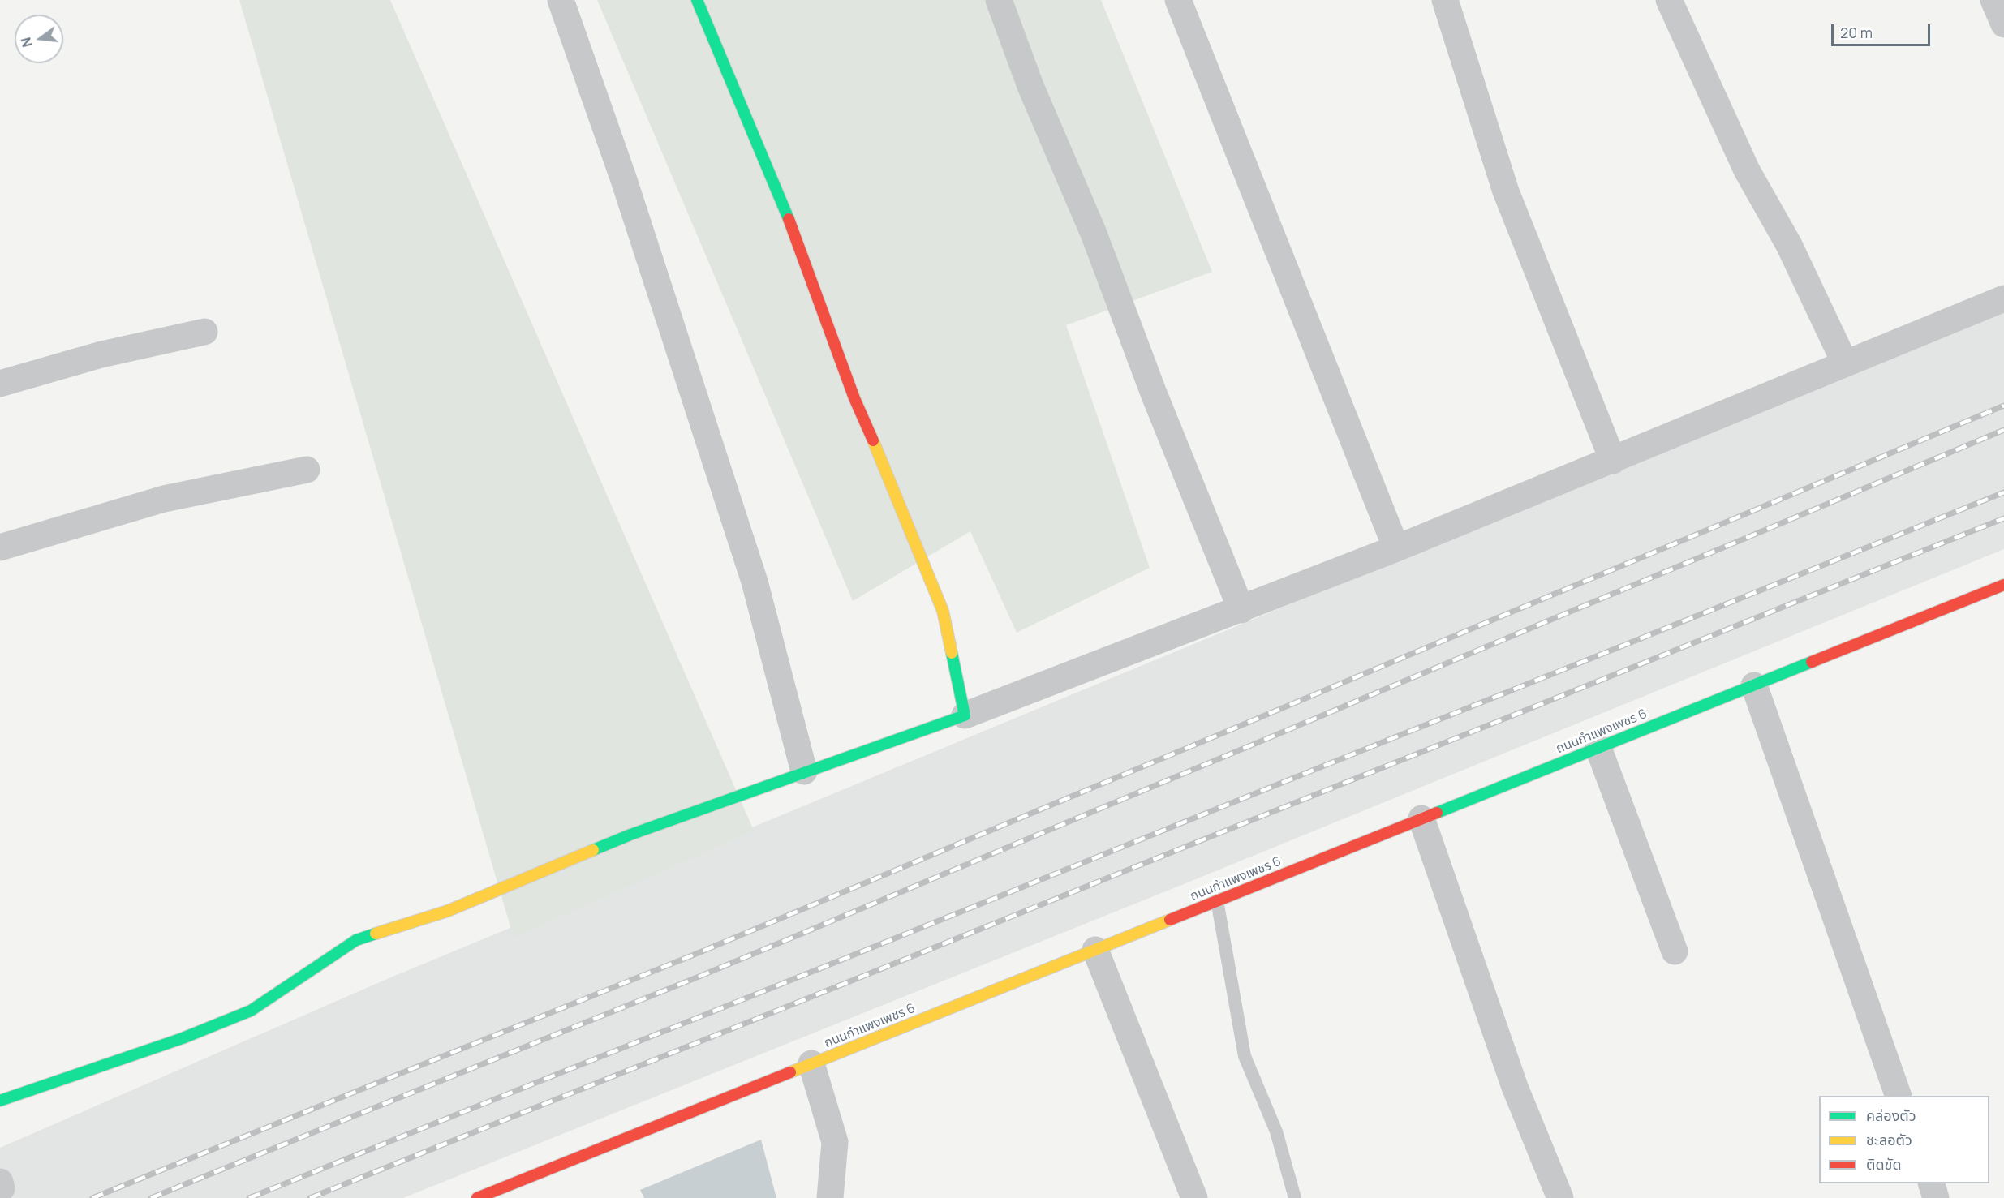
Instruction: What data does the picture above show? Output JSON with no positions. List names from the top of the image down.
{
  "streets": {
    "street": ["ถนนกำแพงเพชร 6"]
  },
  "legend": ["คล่องตัว", "ชะลอตัว", "ติดขัด"],
  "scale_bar": "20 m",
  "north": "left"
}
